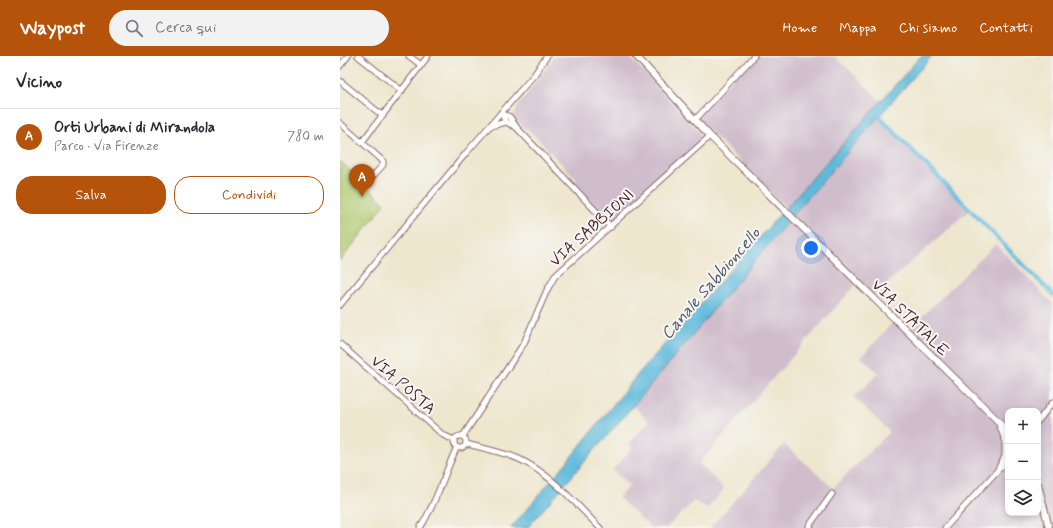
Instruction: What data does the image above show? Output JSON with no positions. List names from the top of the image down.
{
  "streets": {
    "main road": ["VIA STATALE"],
    "street": ["VIA SABBIONI", "VIA POSTA"]
  },
  "crossings": [
    ["VIA SABBIONI", "VIA STATALE"],
    ["VIA SABBIONI", "VIA POSTA"]
  ],
  "water": ["Canale Sabbioncello"],
  "page": {
    "header": "Waypost",
    "search": "Cerca qui",
    "nav": [
      "Home",
      "Mappa",
      "Chi siamo",
      "Contatti"
    ],
    "heading": "Vicino",
    "list": [
      {
        "mark": "A",
        "name": "Orti Urbani di Mirandola",
        "note": "Parco · Via Firenze",
        "value": "780 m"
      }
    ],
    "buttons": ["Salva", "Condividi"],
    "pins": "A",
    "map_buttons": ["+", "−"]
  }
}
